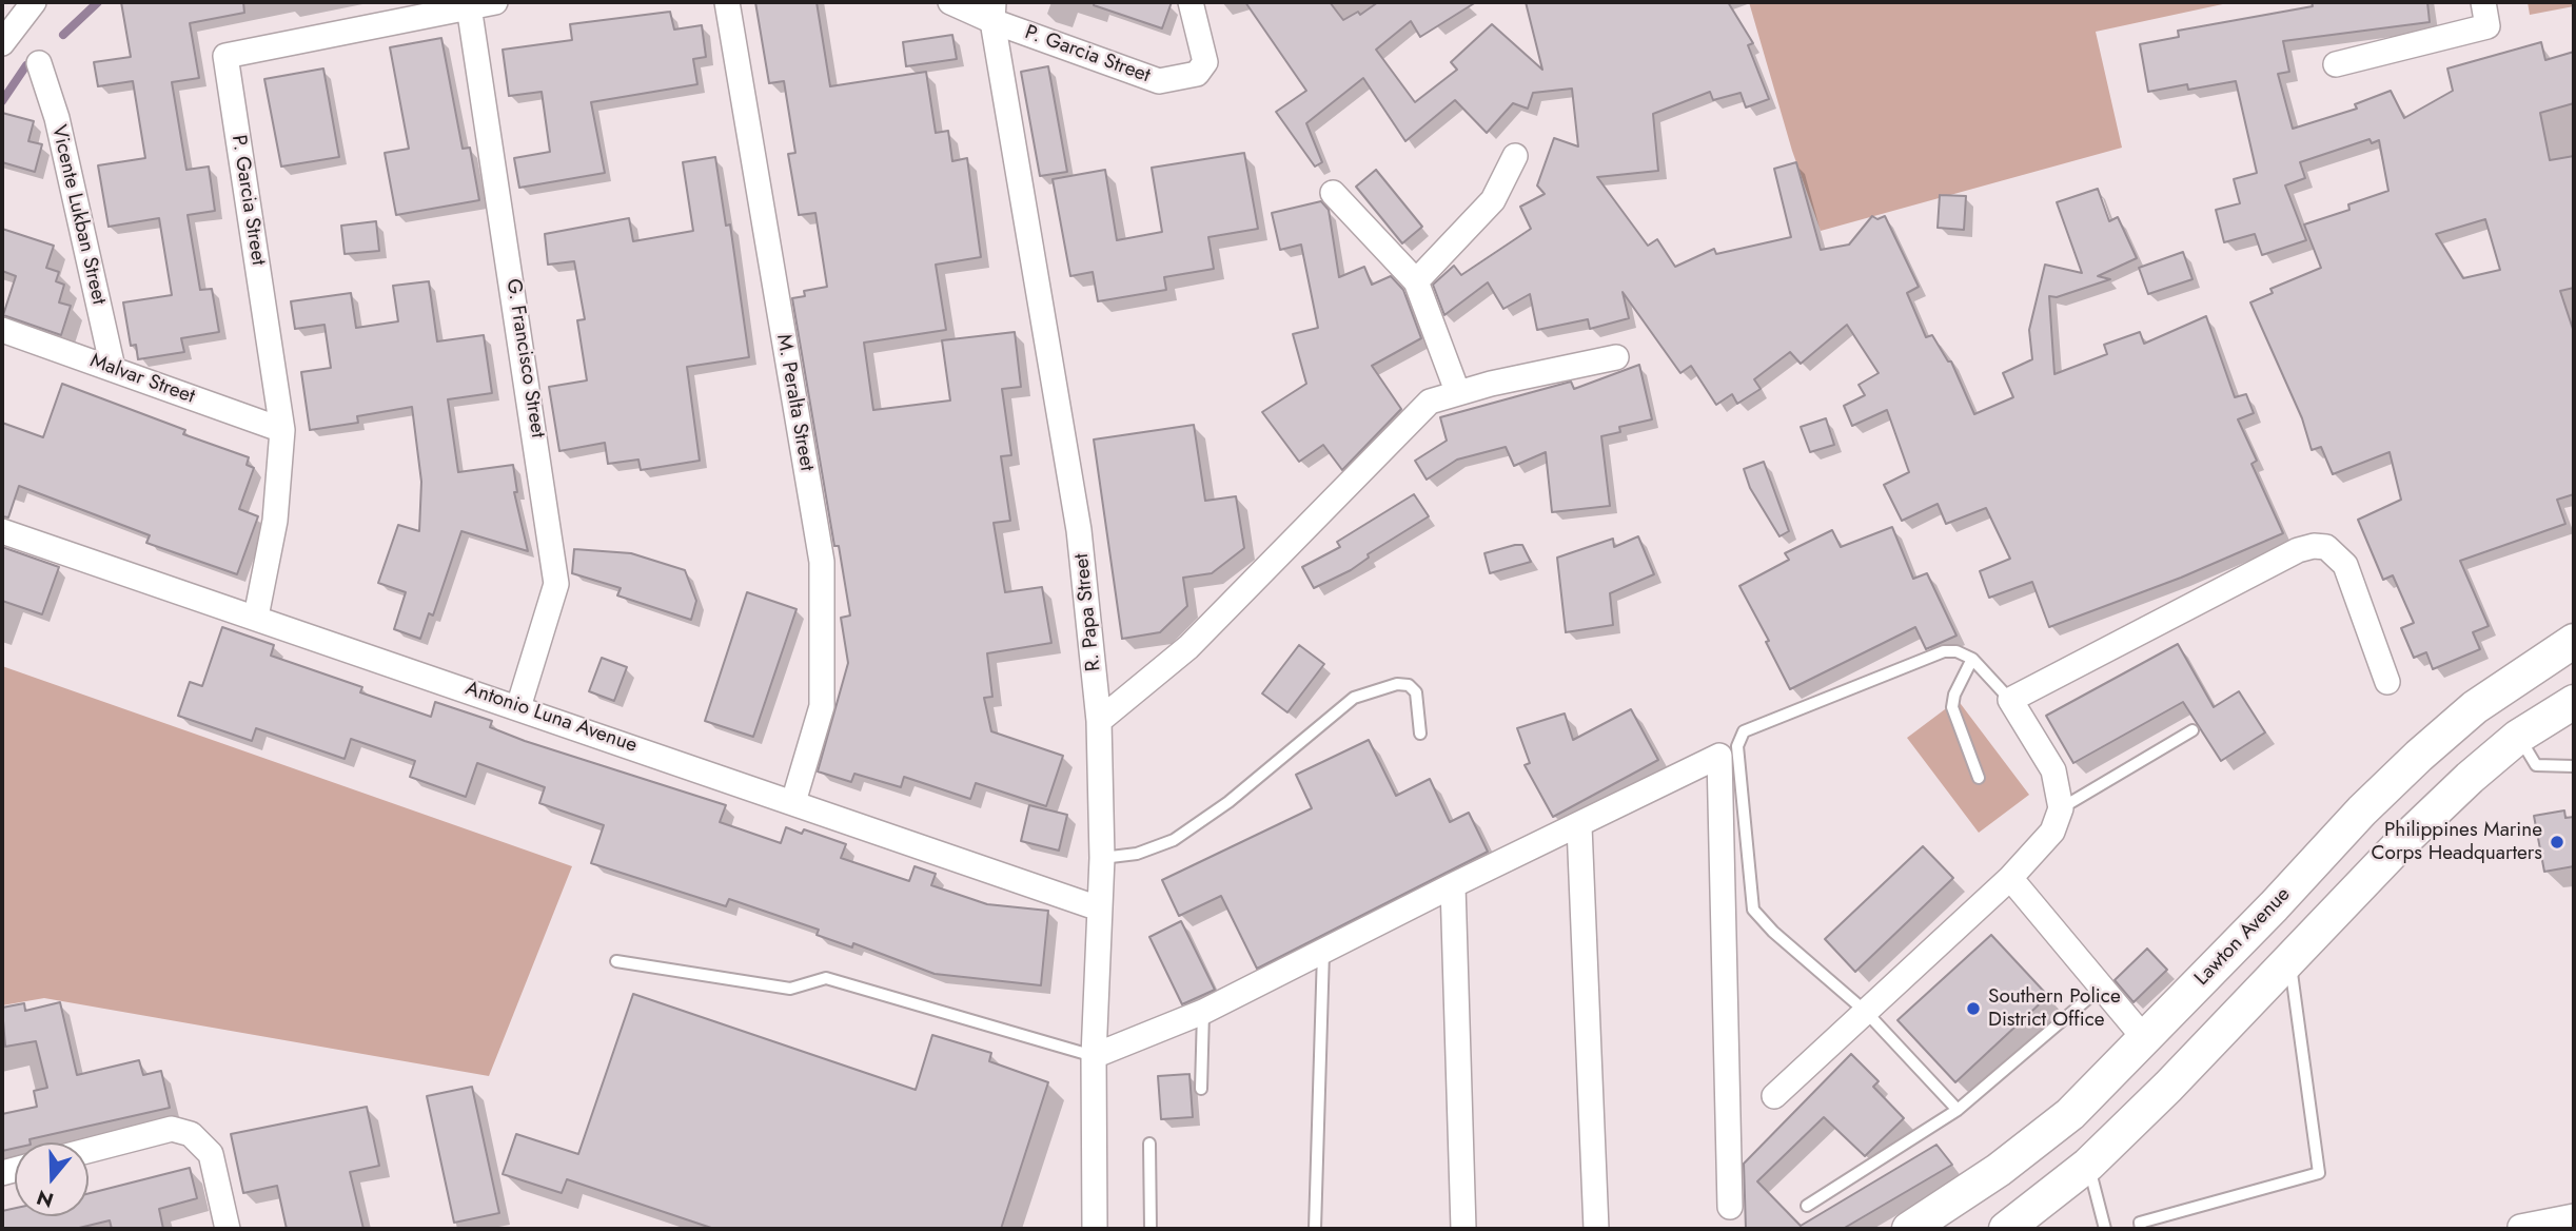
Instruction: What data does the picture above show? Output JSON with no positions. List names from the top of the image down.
{
  "streets": {
    "main road": ["Lawton Avenue"],
    "street": [
      "P. Garcia Street",
      "Vicente Lukban Street",
      "G. Francisco Street",
      "Malvar Street",
      "M. Peralta Street",
      "R. Papa Street",
      "Antonio Luna Avenue"
    ]
  },
  "crossings": [
    ["P. Garcia Street", "G. Francisco Street"],
    ["P. Garcia Street", "Malvar Street"],
    ["P. Garcia Street", "R. Papa Street"],
    ["P. Garcia Street", "Antonio Luna Avenue"],
    ["Vicente Lukban Street", "Malvar Street"],
    ["G. Francisco Street", "Antonio Luna Avenue"],
    ["M. Peralta Street", "Antonio Luna Avenue"],
    ["R. Papa Street", "Antonio Luna Avenue"]
  ],
  "places": ["Philippines Marine Corps Headquarters", "Southern Police District Office"],
  "north": "bottom"
}
